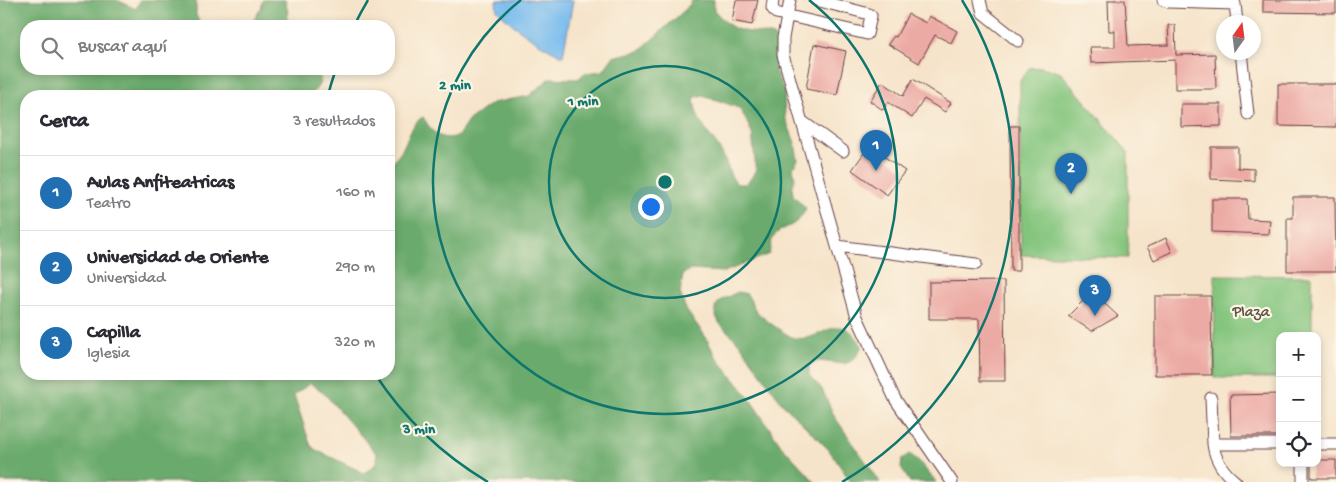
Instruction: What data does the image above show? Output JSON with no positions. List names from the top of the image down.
{
  "parks": ["Plaza"],
  "north": "top",
  "page": {
    "search": "Buscar aquí",
    "heading": ["Cerca", "3 resultados"],
    "pins": ["1", "2", "3"],
    "list": [
      {
        "mark": "1",
        "name": "Aulas Anfiteatricas",
        "note": "Teatro",
        "value": "160 m"
      },
      {
        "mark": "2",
        "name": "Universidad de Oriente",
        "note": "Universidad",
        "value": "290 m"
      },
      {
        "mark": "3",
        "name": "Capilla",
        "note": "Iglesia",
        "value": "320 m"
      }
    ],
    "map_buttons": ["+", "−"]
  },
  "rings": ["2 min", "1 min", "3 min"]
}
